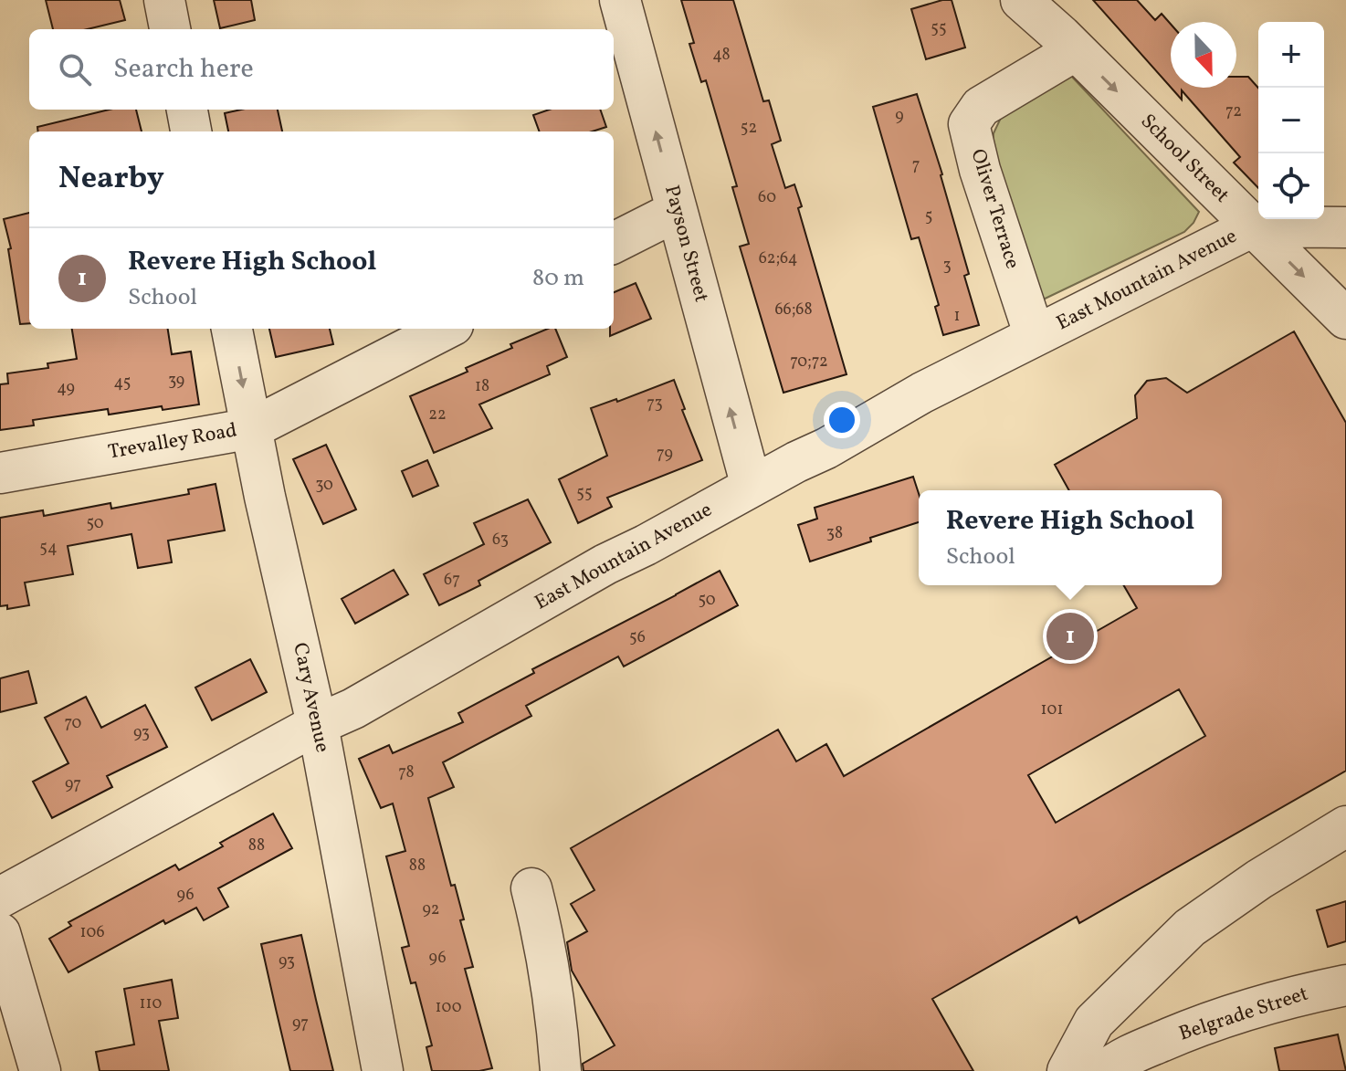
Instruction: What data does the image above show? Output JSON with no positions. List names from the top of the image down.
{
  "streets": {
    "street": [
      "School Street",
      "Oliver Terrace",
      "Payson Street",
      "East Mountain Avenue",
      "Trevalley Road",
      "Cary Avenue",
      "Belgrade Street"
    ]
  },
  "crossings": [
    ["School Street", "Oliver Terrace"],
    ["School Street", "East Mountain Avenue"],
    ["Oliver Terrace", "East Mountain Avenue"],
    ["Payson Street", "East Mountain Avenue"],
    ["East Mountain Avenue", "Cary Avenue"],
    ["Trevalley Road", "Cary Avenue"]
  ],
  "one_way": ["School Street", "Payson Street"],
  "house_numbers": [
    "55",
    "48",
    "72",
    "9",
    "52",
    "7",
    "60",
    "5",
    "62;64",
    "3",
    "66;68",
    "1",
    "70;72",
    "39",
    "45",
    "18",
    "49",
    "73",
    "22",
    "79",
    "30",
    "55",
    "50",
    "38",
    "63",
    "54",
    "67",
    "50",
    "56",
    "101",
    "70",
    "93",
    "78",
    "97",
    "88",
    "88",
    "96",
    "92",
    "106",
    "96",
    "93",
    "110",
    "100",
    "97"
  ],
  "north": "bottom",
  "page": {
    "map_buttons": ["+", "−"],
    "search": "Search here",
    "heading": "Nearby",
    "list": [
      {
        "mark": "1",
        "name": "Revere High School",
        "note": "School",
        "value": "80 m"
      }
    ],
    "popup": ["Revere High School", "School"],
    "pins": "1"
  }
}
